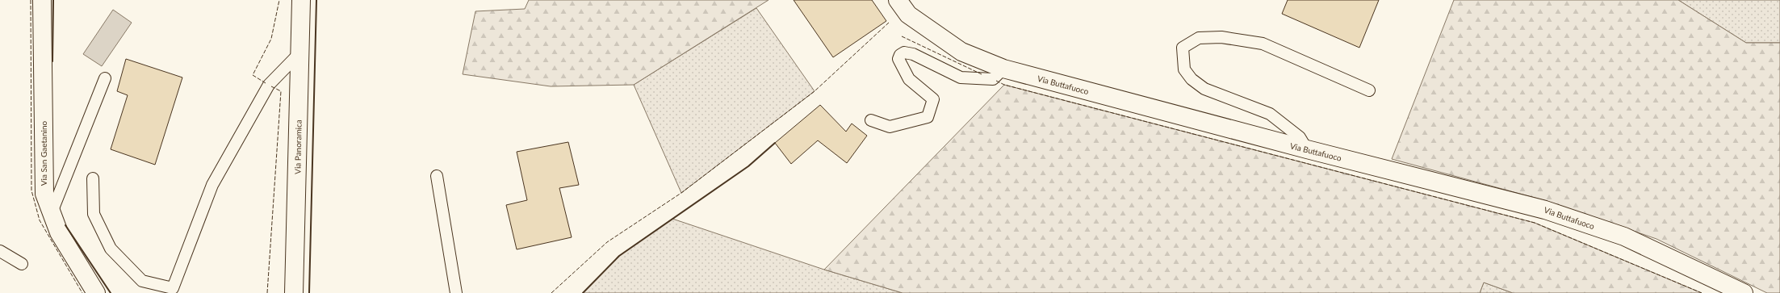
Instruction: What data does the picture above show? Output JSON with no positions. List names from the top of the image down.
{
  "streets": {
    "street": ["Via Buttafuoco", "Via Panoramica", "Via San Gaetanino"]
  }
}
